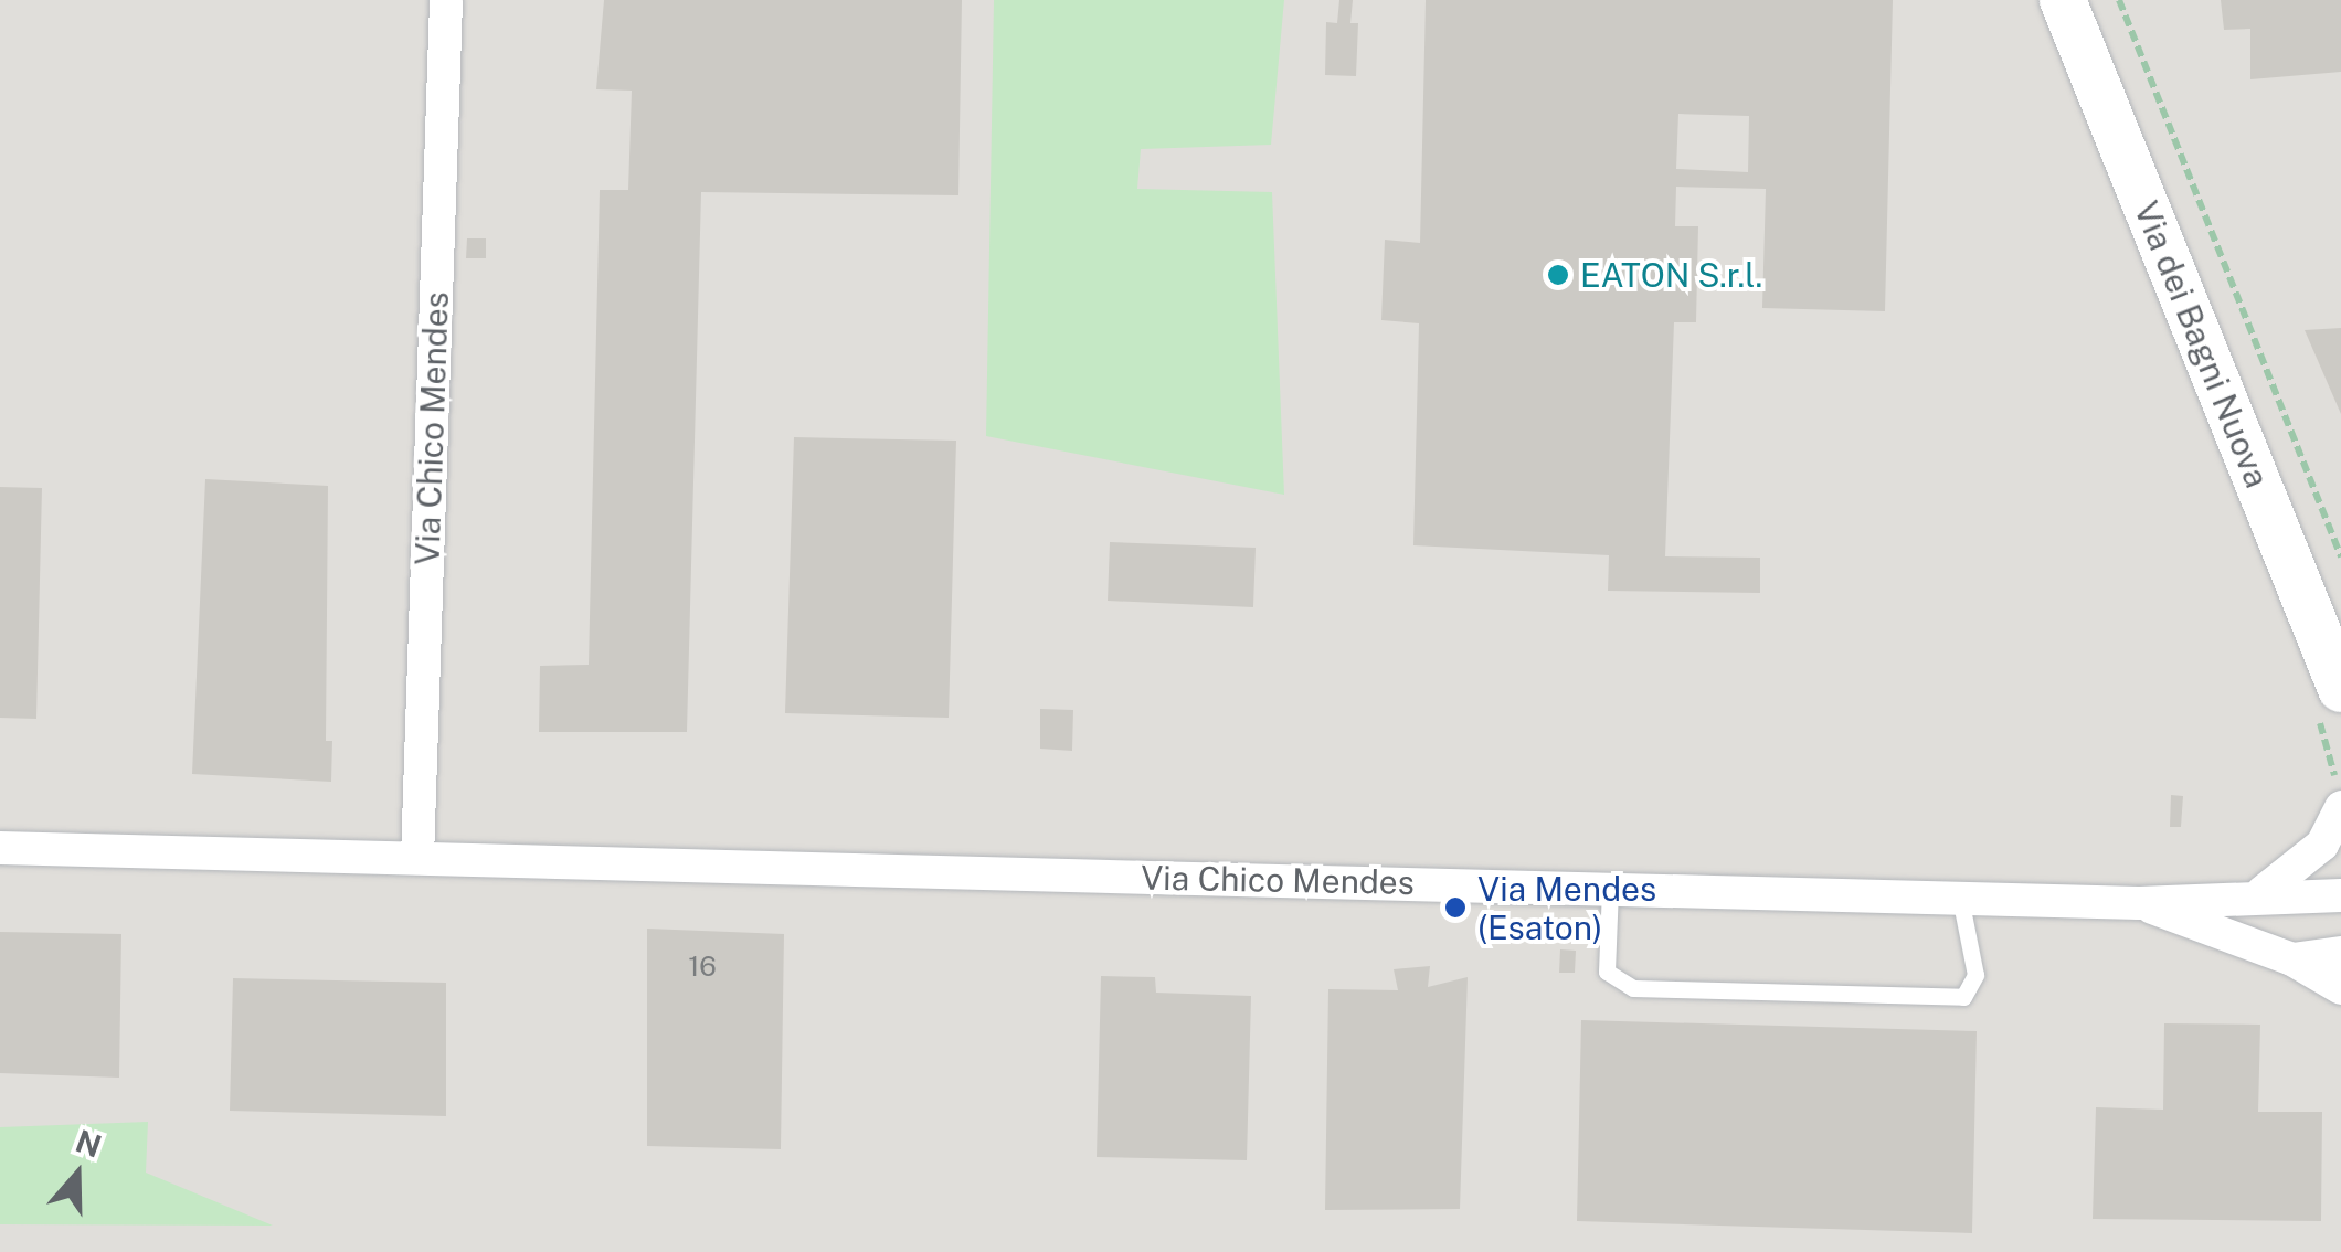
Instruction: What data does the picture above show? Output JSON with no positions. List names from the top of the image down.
{
  "streets": {
    "street": ["Via dei Bagni Nuova", "Via Chico Mendes"]
  },
  "places": ["EATON S.r.l.", "Via Mendes (Esaton)"],
  "house_numbers": ["16"],
  "north": "top"
}
